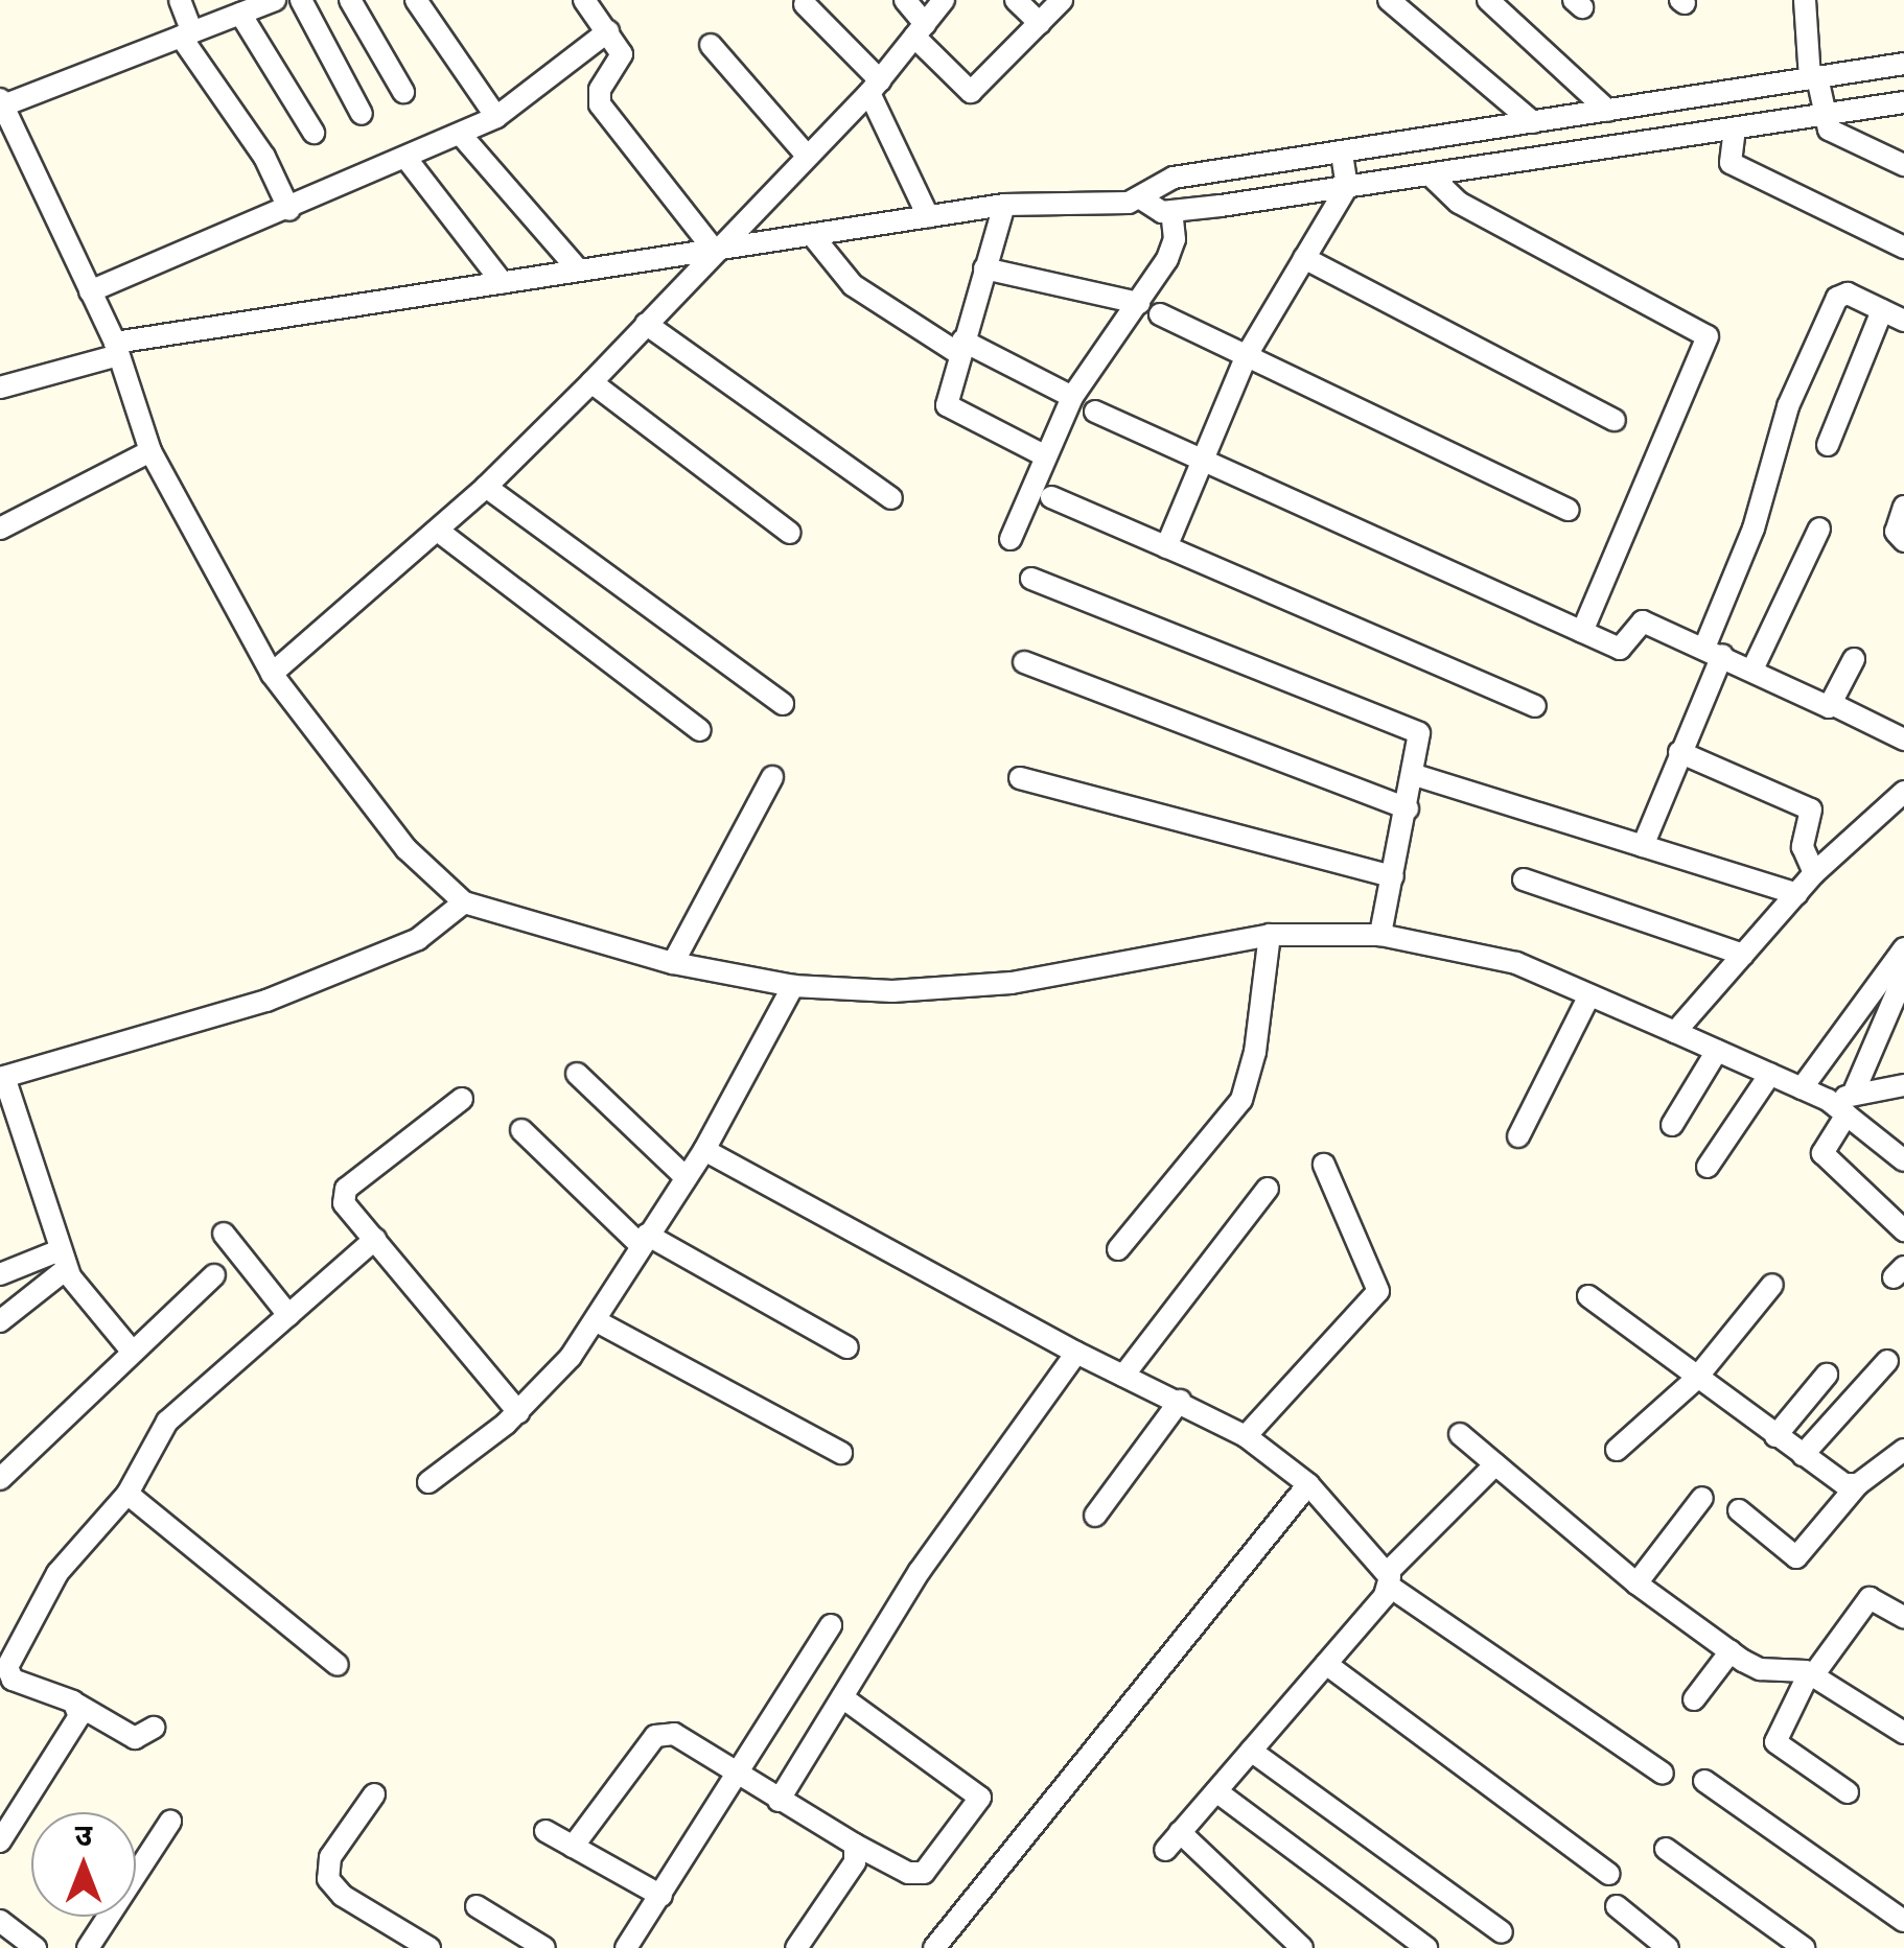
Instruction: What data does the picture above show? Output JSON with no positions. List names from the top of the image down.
{
  "north": "top"
}
